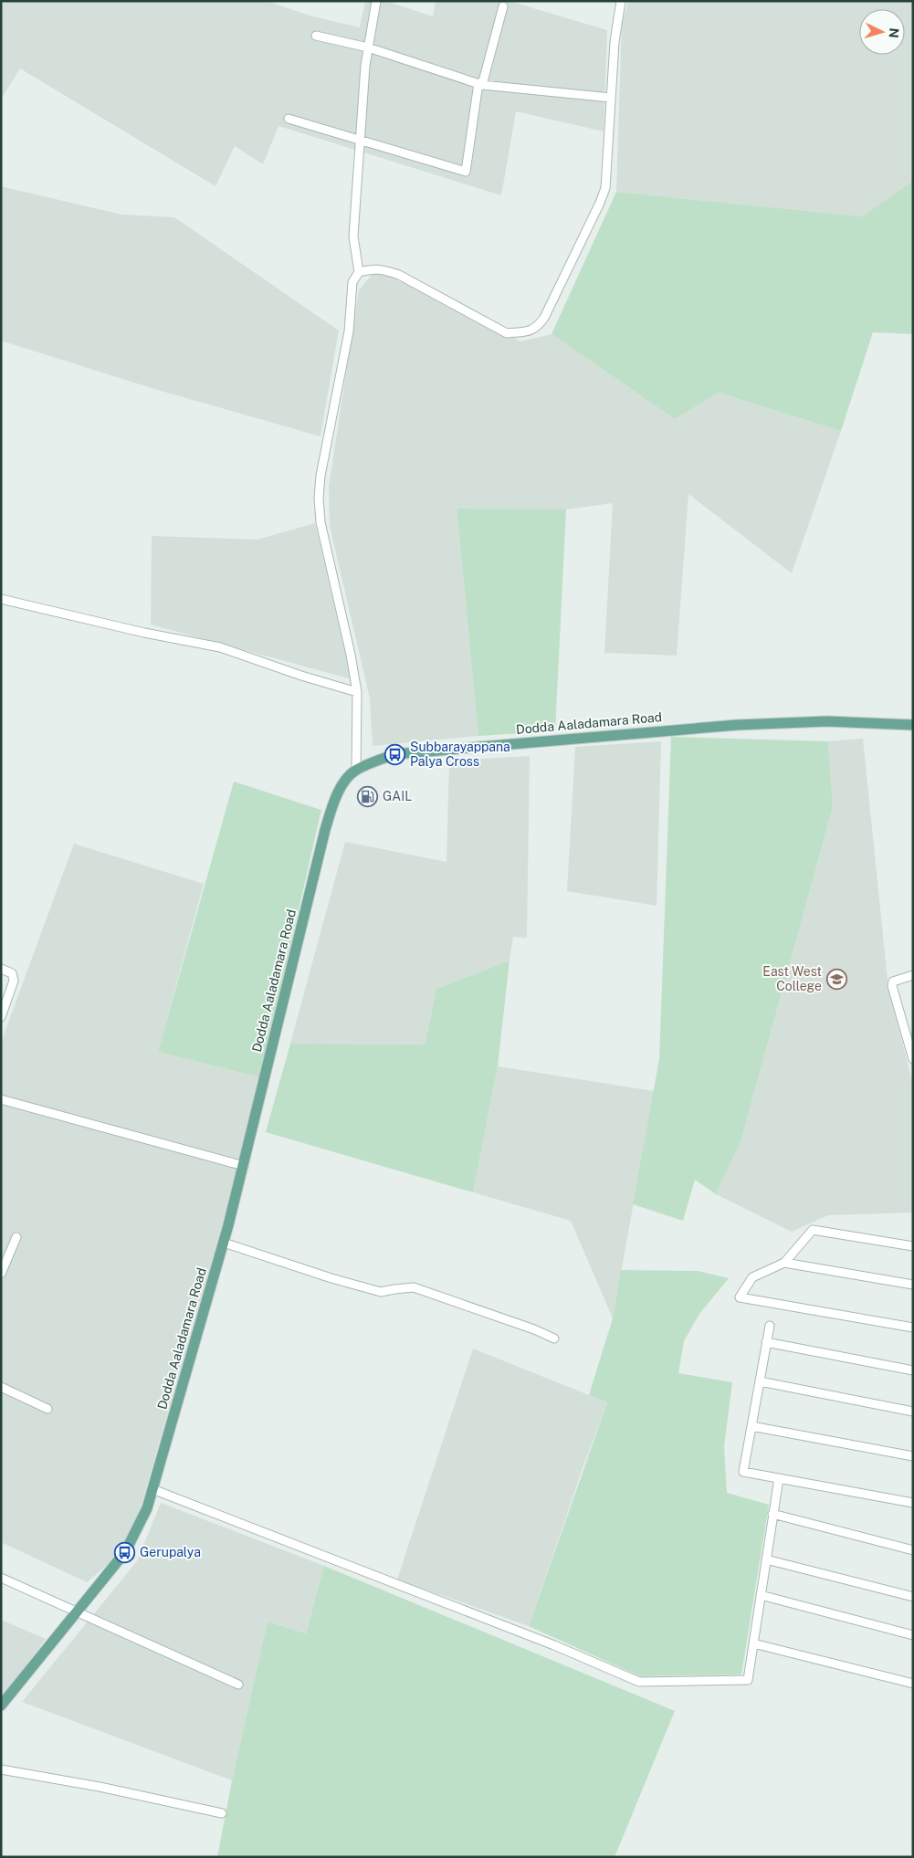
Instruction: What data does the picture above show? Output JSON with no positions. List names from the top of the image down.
{
  "streets": {
    "main road": ["Dodda Aaladamara Road"]
  },
  "places": {
    "bus stop": ["Subbarayappana Palya Cross", "Gerupalya"],
    "fuel station": ["GAIL"],
    "school or university": ["East West College"]
  },
  "north": "right"
}
